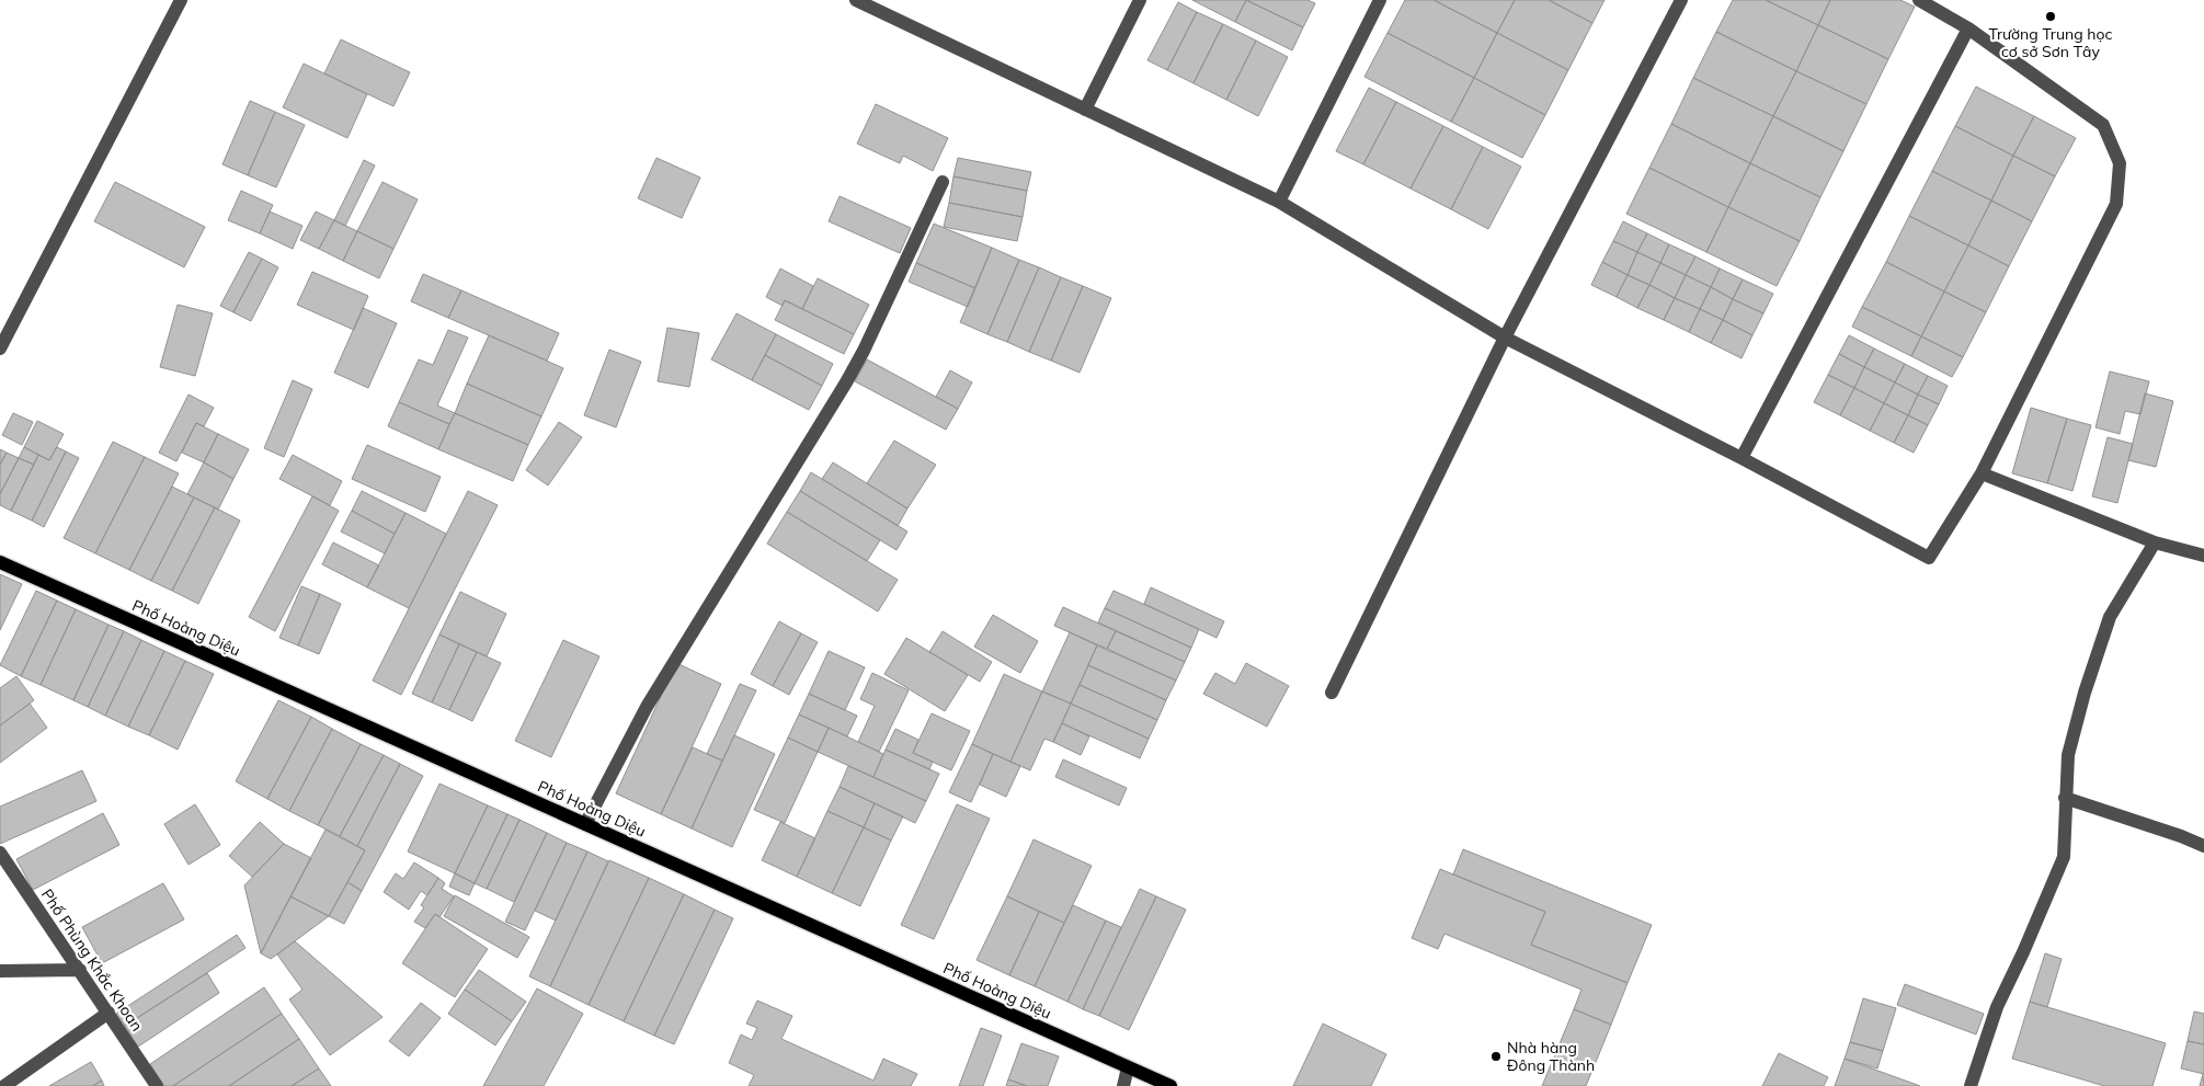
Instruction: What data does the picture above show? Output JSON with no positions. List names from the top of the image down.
{
  "streets": {
    "main road": ["Phố Hoàng Diệu"],
    "street": ["Phố Phùng Khắc Khoan"]
  },
  "places": ["Trường Trung học cơ sở Sơn Tây", "Nhà hàng Đông Thành"]
}
